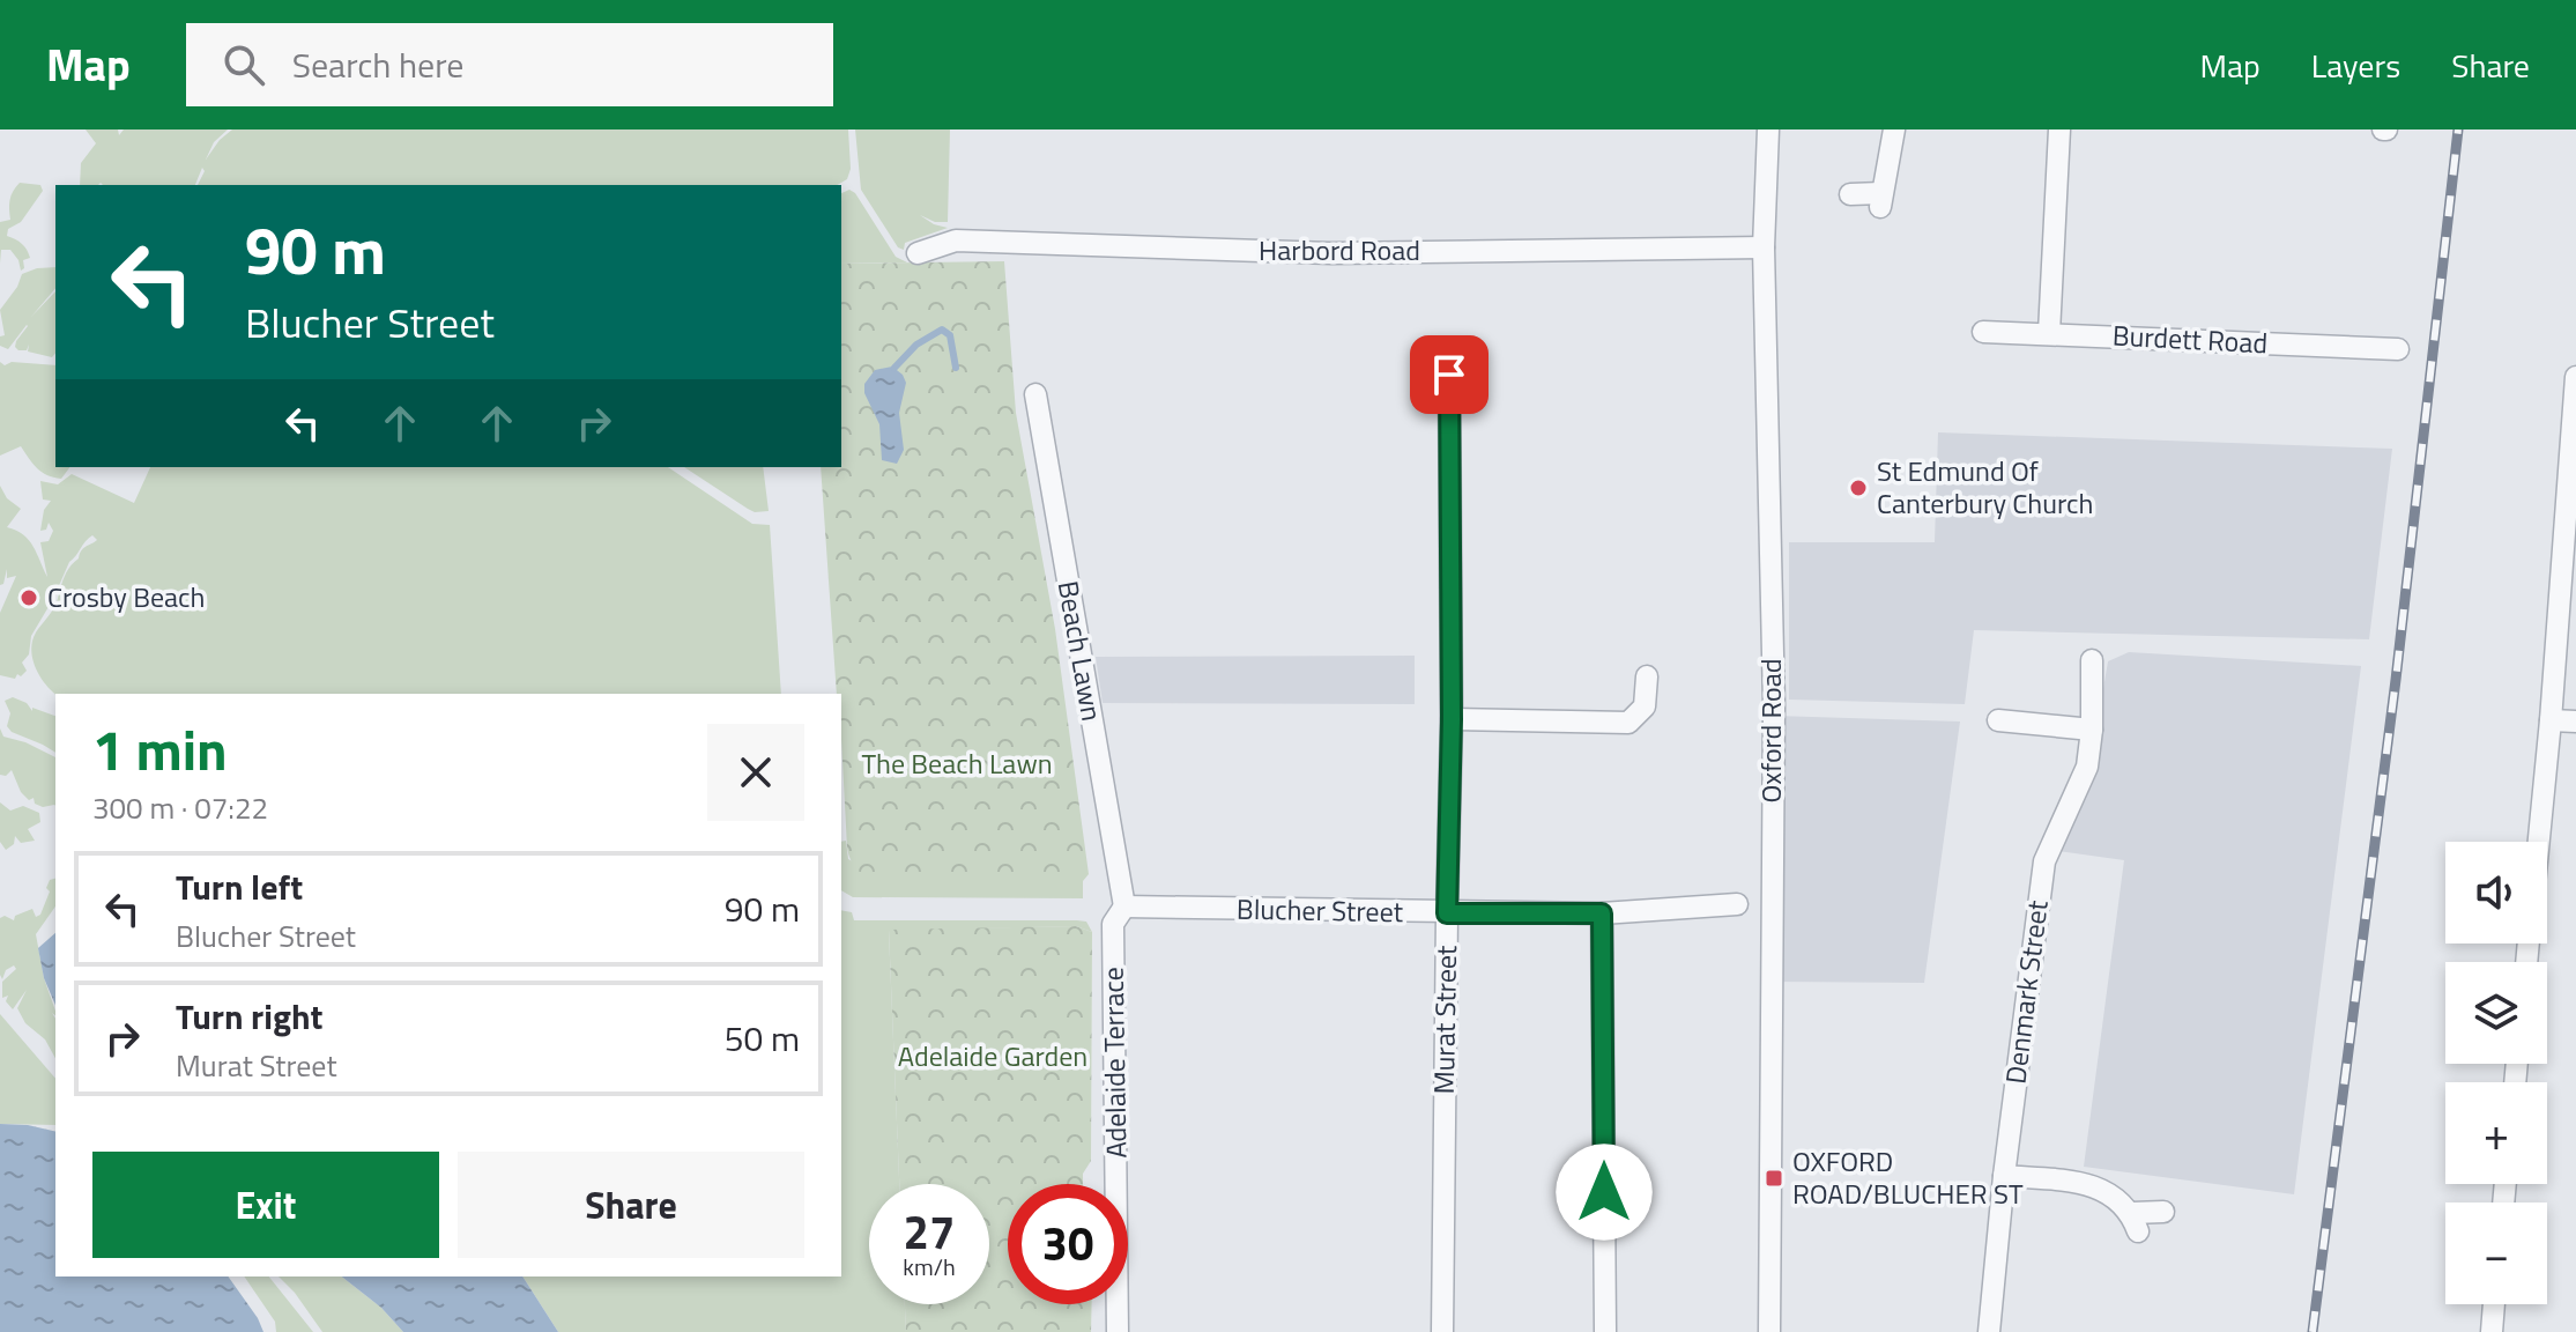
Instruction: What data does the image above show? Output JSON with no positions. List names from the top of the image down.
{
  "streets": {
    "street": [
      "Harbord Road",
      "Burdett Road",
      "Beach Lawn",
      "Oxford Road",
      "Blucher Street",
      "Denmark Street",
      "Murat Street",
      "Adelaide Terrace"
    ]
  },
  "crossings": [
    ["Harbord Road", "Oxford Road"],
    ["Beach Lawn", "Blucher Street"],
    ["Beach Lawn", "Adelaide Terrace"],
    ["Blucher Street", "Murat Street"],
    ["Blucher Street", "Adelaide Terrace"]
  ],
  "parks": ["The Beach Lawn", "Adelaide Garden"],
  "places": {
    "other": ["St Edmund Of Canterbury Church", "Crosby Beach"],
    "transit": ["OXFORD ROAD/BLUCHER ST"]
  },
  "page": {
    "header": "Map",
    "search": "Search here",
    "nav": ["Map", "Layers", "Share"],
    "turn": ["90 m", "Blucher Street"],
    "heading": ["1 min", "300 m · 07:22"],
    "map_buttons": ["+", "−"],
    "list": [
      {
        "name": "Turn left",
        "note": "Blucher Street",
        "value": "90 m"
      },
      {
        "name": "Turn right",
        "note": "Murat Street",
        "value": "50 m"
      }
    ],
    "buttons": ["Exit", "Share"],
    "speed": "27 km/h",
    "limit": "30"
  }
}
